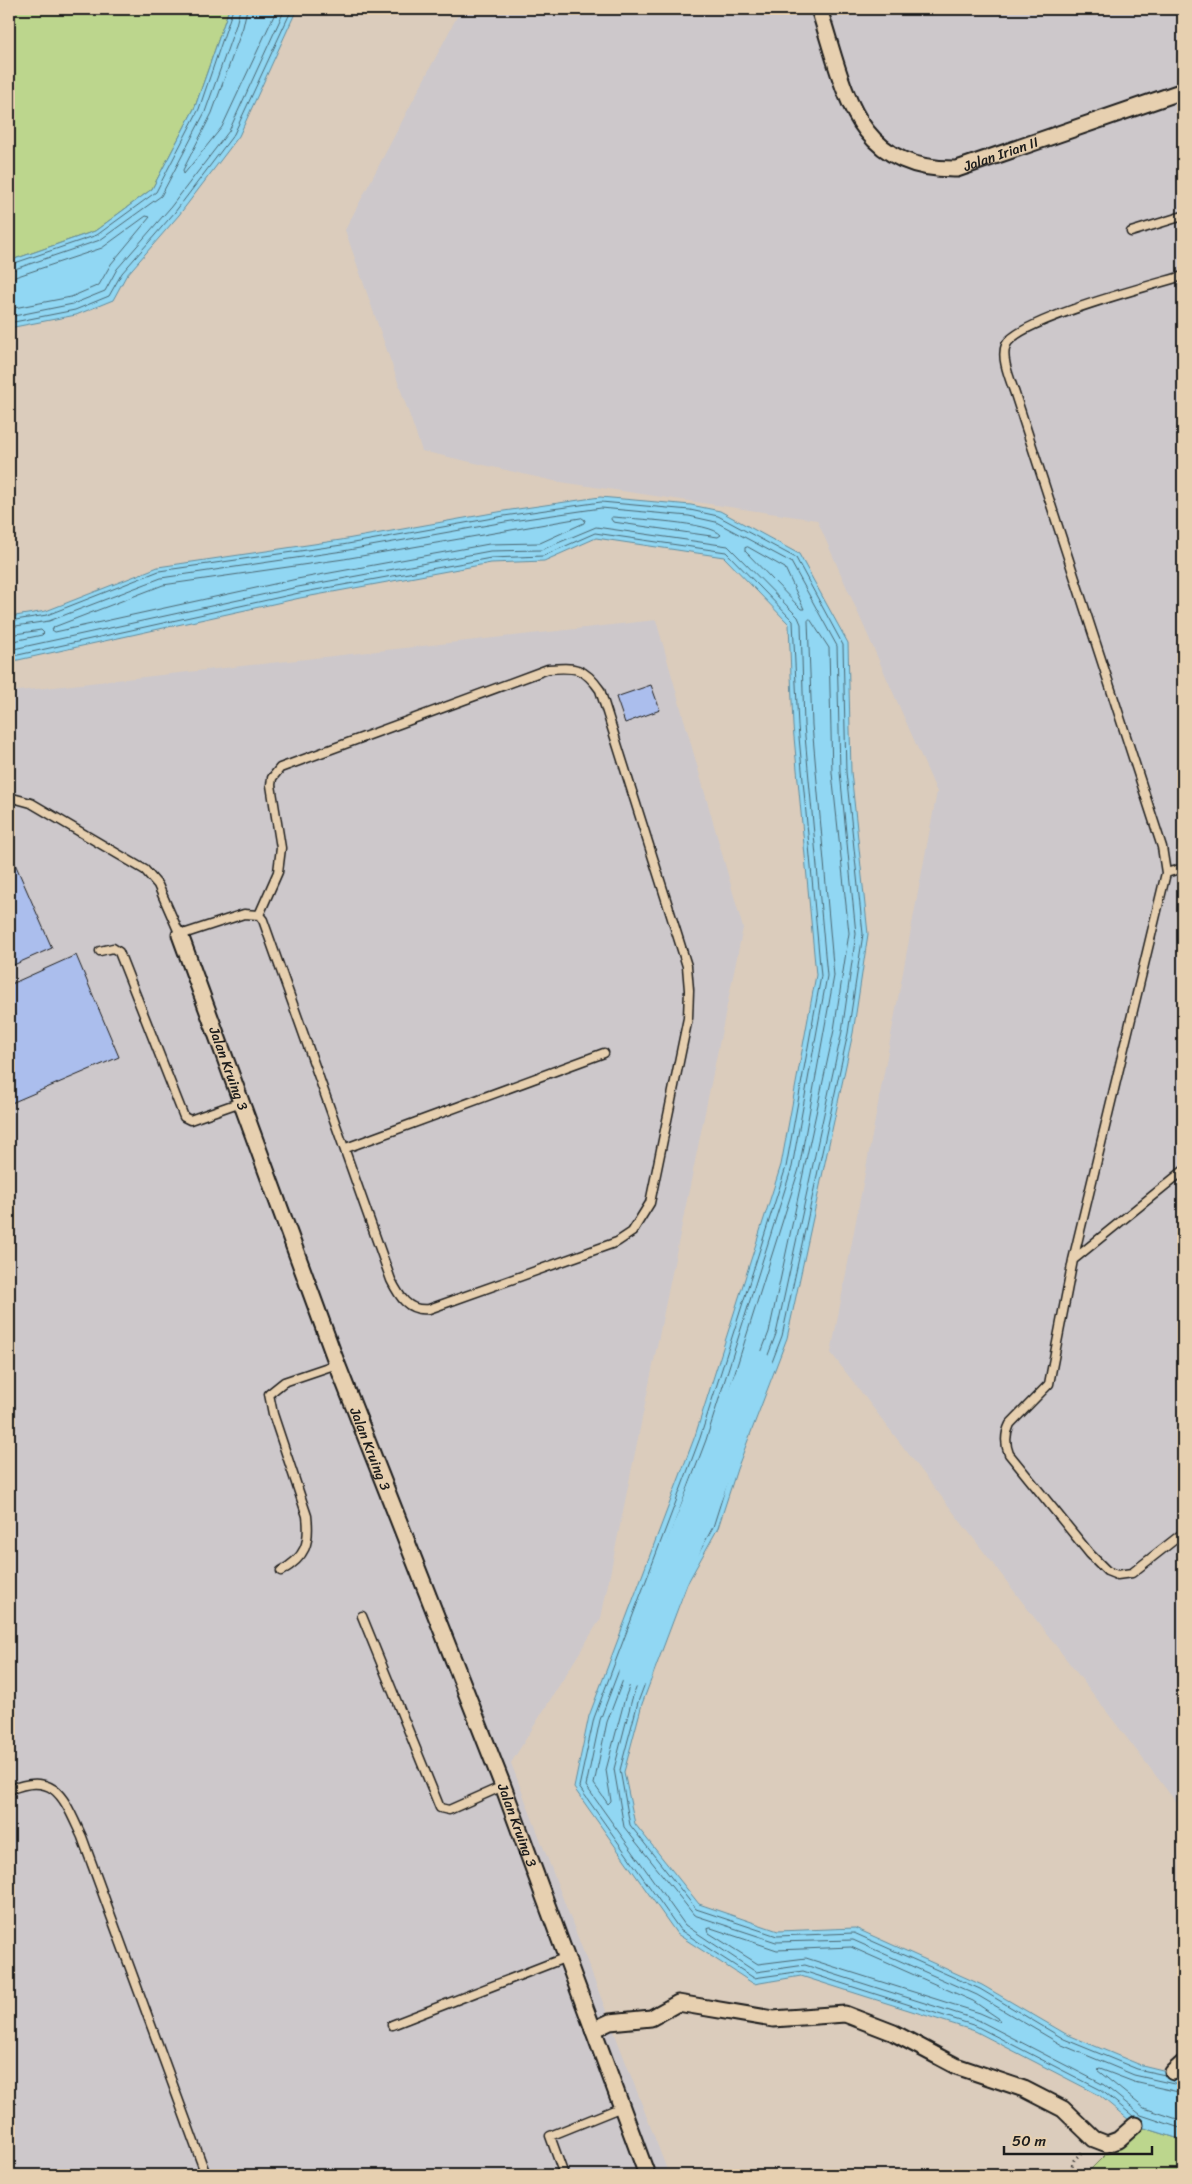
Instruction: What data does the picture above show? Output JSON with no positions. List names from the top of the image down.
{
  "streets": {
    "street": ["Jalan Irian II", "Jalan Kruing 3"]
  },
  "scale_bar": "50 m"
}
